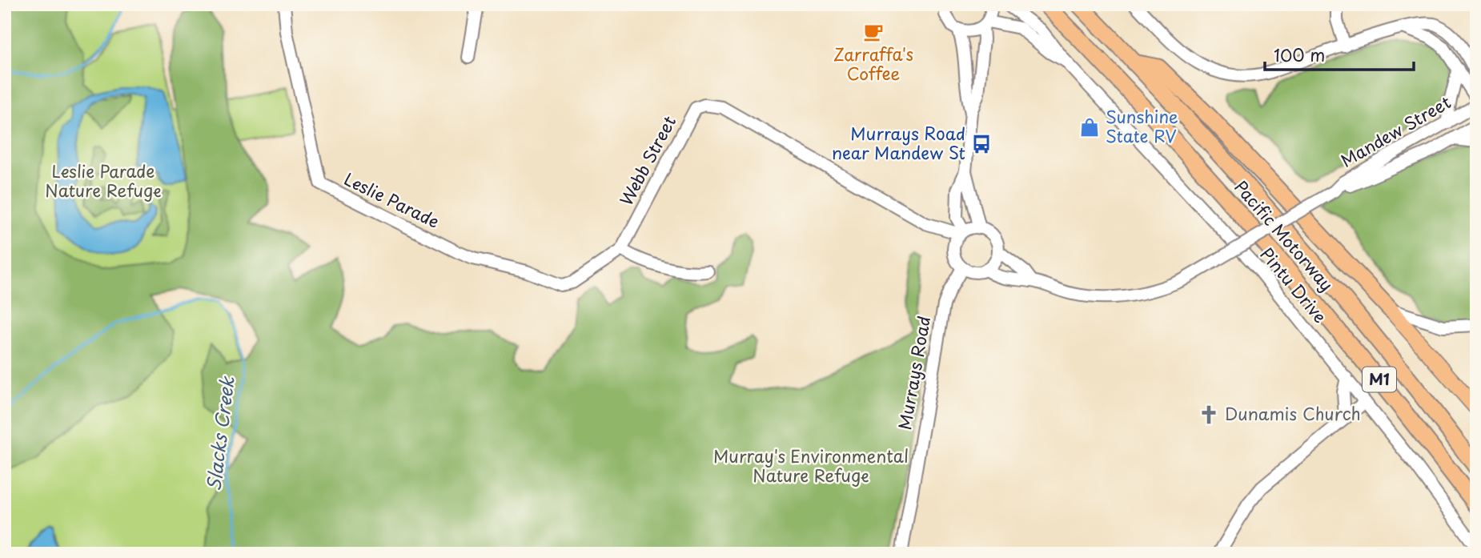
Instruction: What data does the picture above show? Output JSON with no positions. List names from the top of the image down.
{
  "streets": {
    "highway": ["Pacific Motorway", "M1"],
    "street": [
      "Mandew Street",
      "Webb Street",
      "Leslie Parade",
      "Pintu Drive",
      "Murrays Road"
    ]
  },
  "crossings": [
    ["Mandew Street", "Webb Street"],
    ["Mandew Street", "Murrays Road"],
    ["Webb Street", "Leslie Parade"],
    ["Webb Street", "Murrays Road"]
  ],
  "water": ["Slacks Creek"],
  "parks": ["Leslie Parade Nature Refuge", "Murray's Environmental Nature Refuge"],
  "places": {
    "cafe": ["Zarraffa's Coffee"],
    "shop": ["Sunshine State RV"],
    "bus stop": ["Murrays Road near Mandew St"],
    "church": ["Dunamis Church"]
  },
  "scale_bar": "100 m"
}
